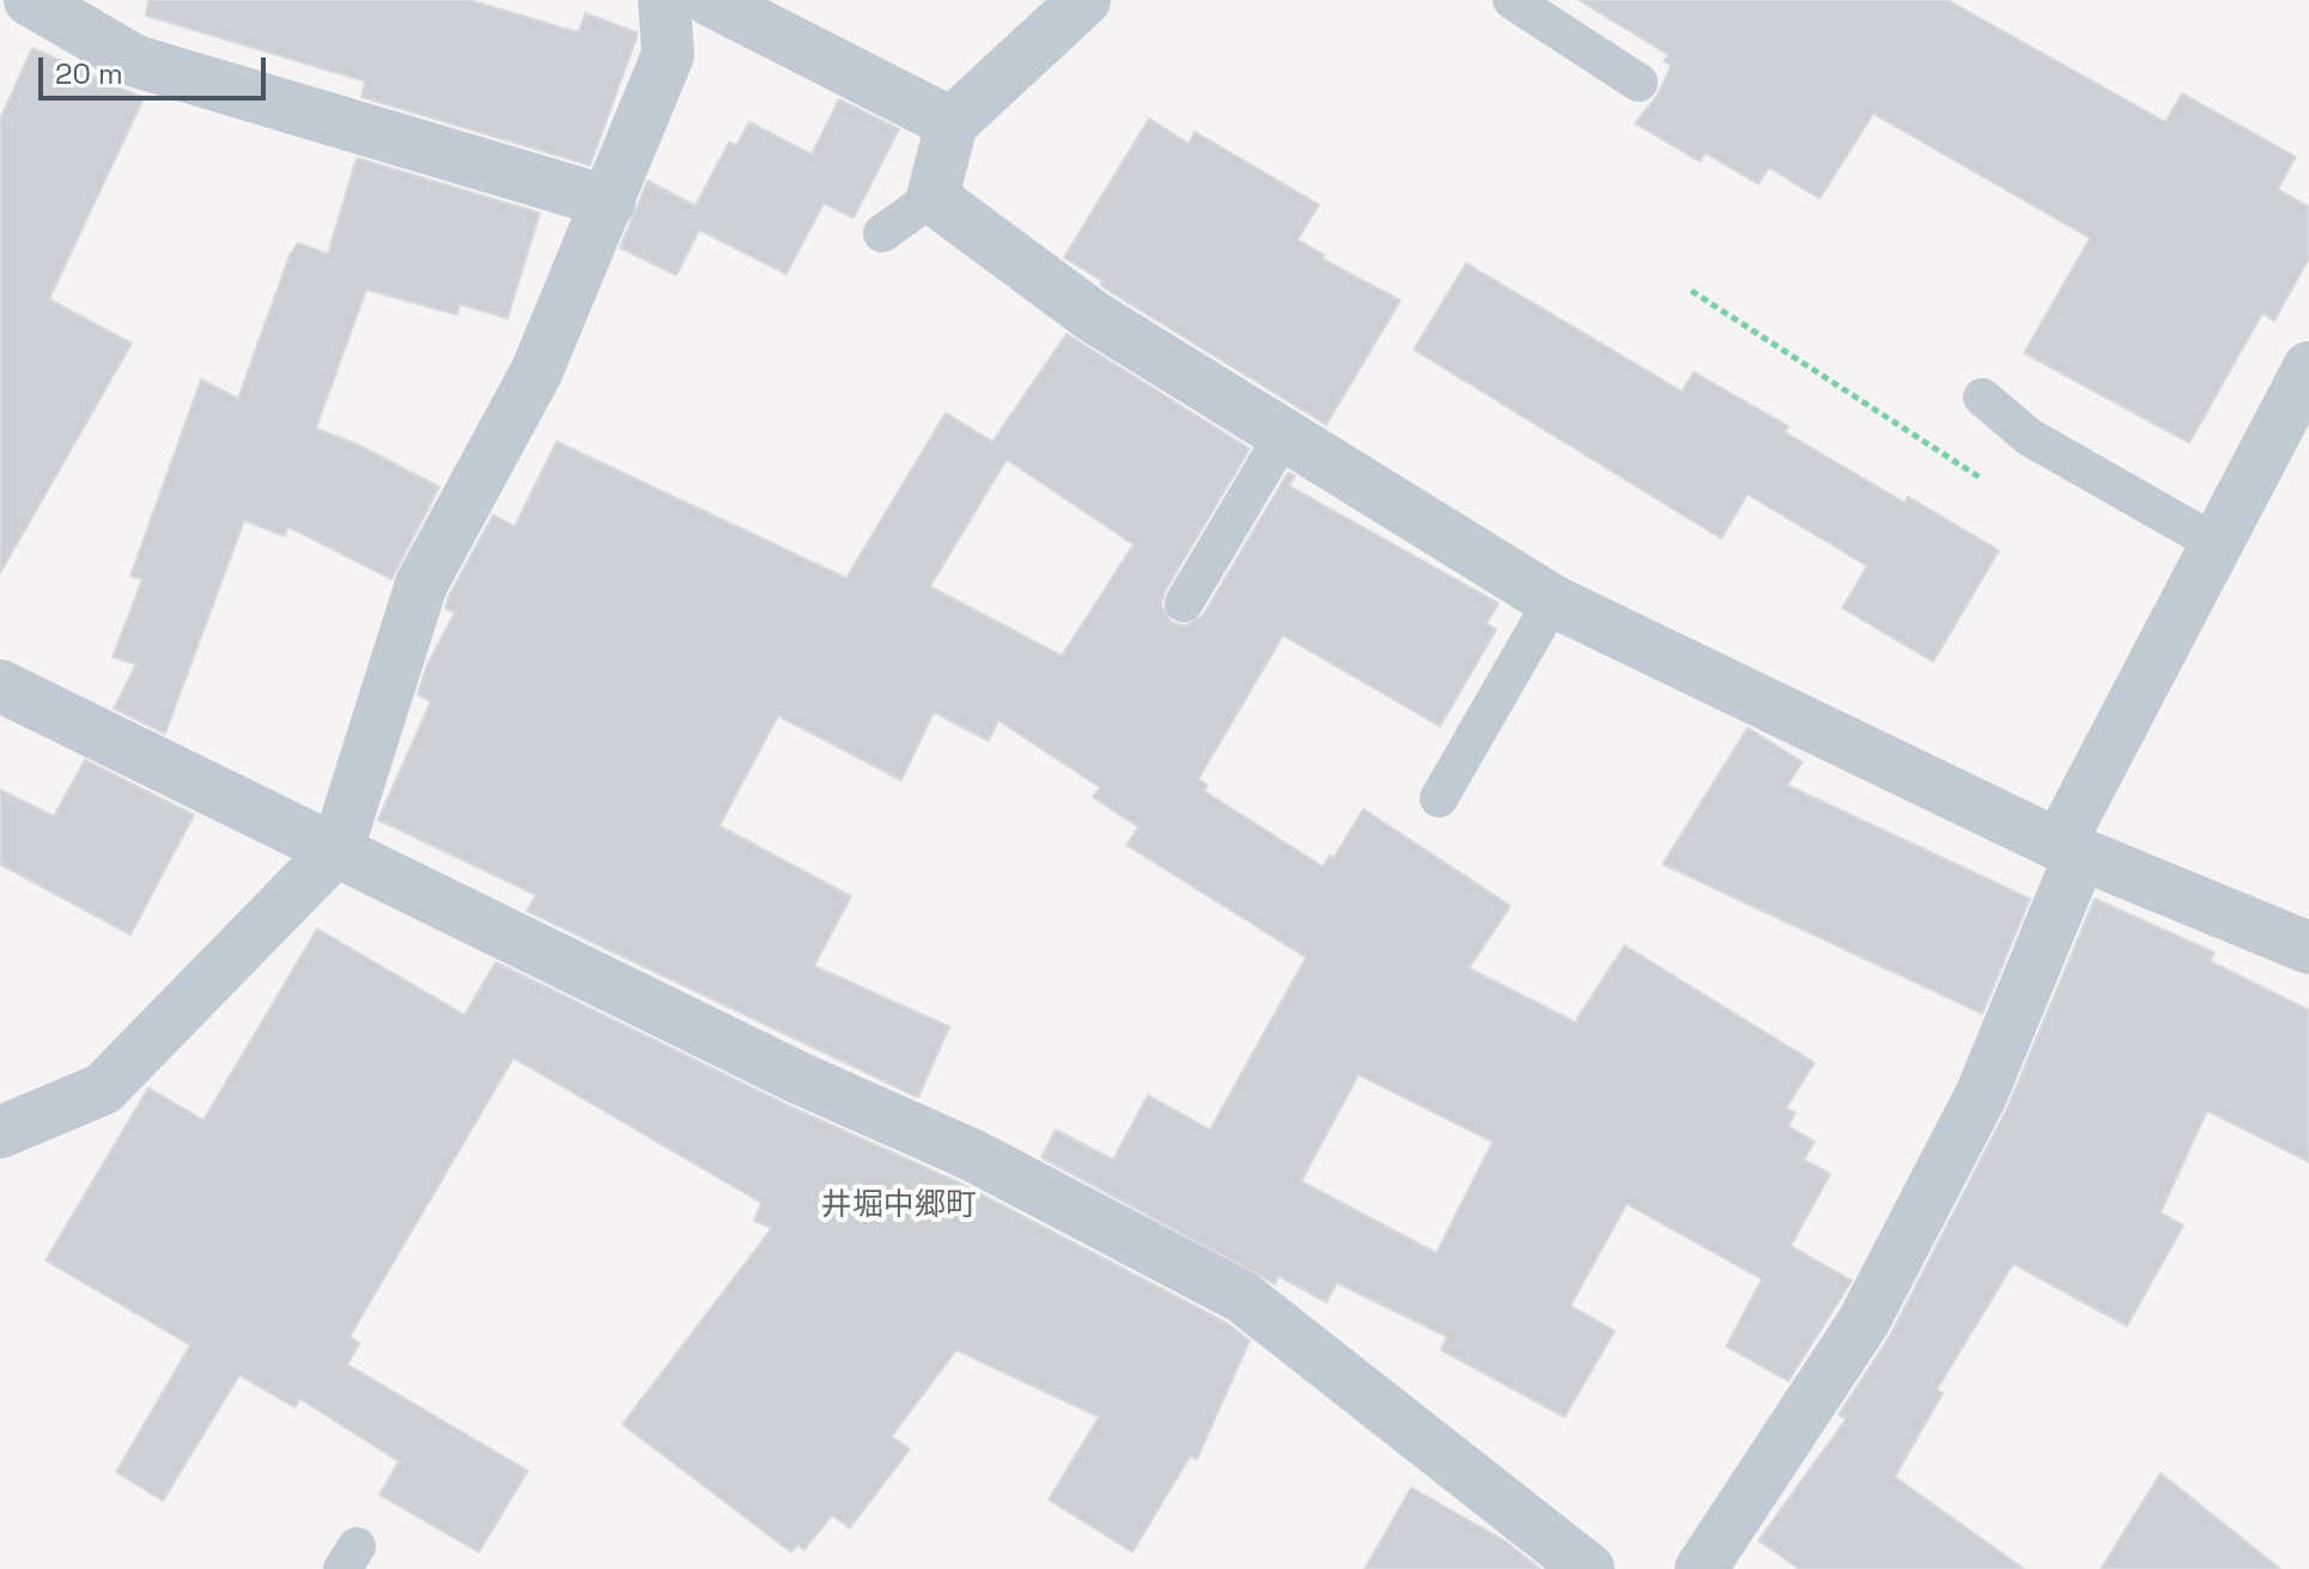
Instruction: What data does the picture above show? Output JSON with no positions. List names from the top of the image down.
{
  "districts": ["井堀中郷町"],
  "scale_bar": "20 m"
}
